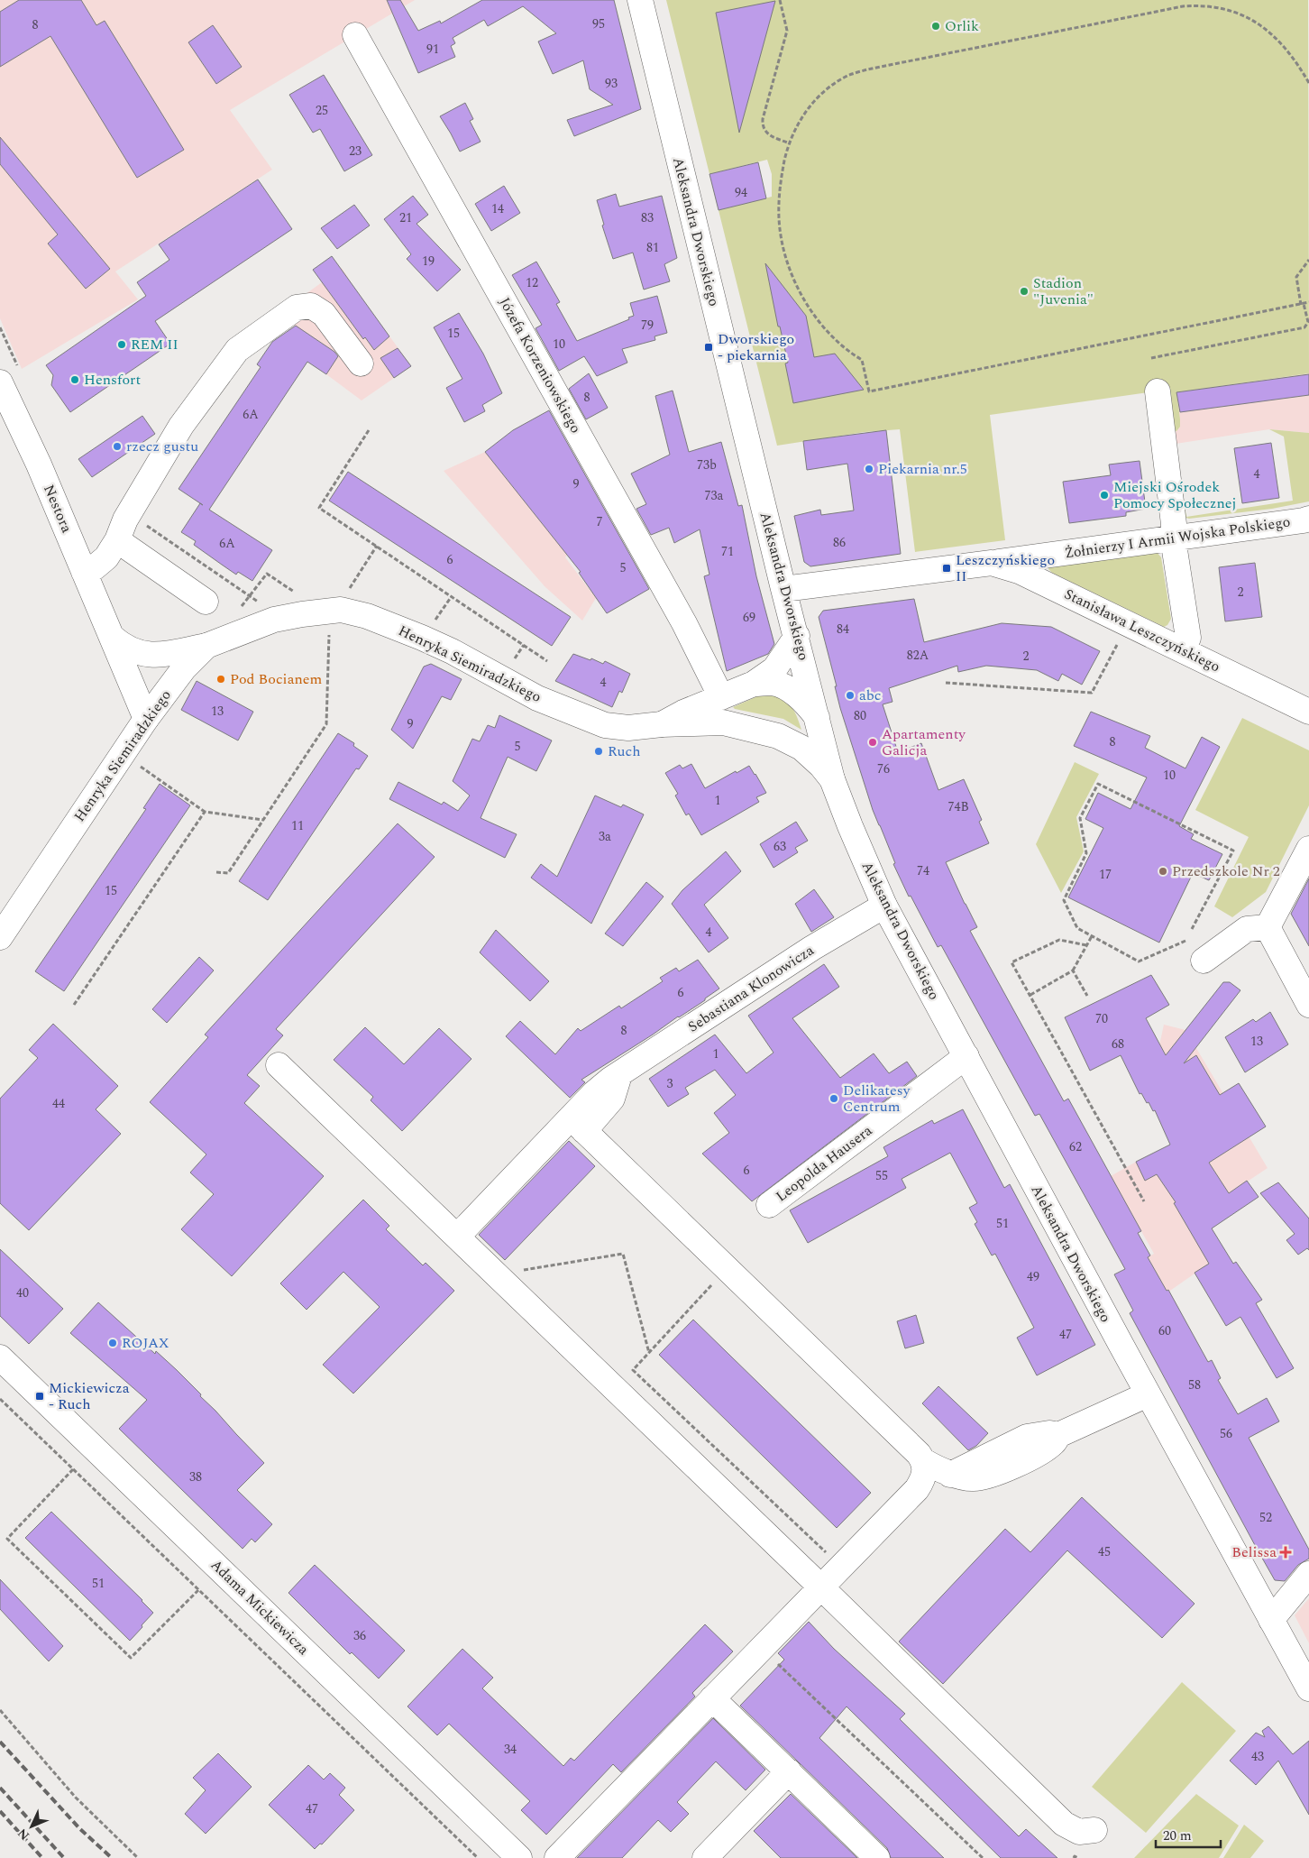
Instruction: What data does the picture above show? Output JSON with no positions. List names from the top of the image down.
{
  "streets": {
    "street": [
      "Aleksandra Dworskiego",
      "Józefa Korzeniowskiego",
      "Nestora",
      "Żołnierzy I Armii Wojska Polskiego",
      "Stanisława Leszczyńskiego",
      "Henryka Siemiradzkiego",
      "Sebastiana Klonowicza",
      "Leopolda Hausera",
      "Adama Mickiewicza"
    ]
  },
  "crossings": [
    ["Aleksandra Dworskiego", "Stanisława Leszczyńskiego"],
    ["Aleksandra Dworskiego", "Henryka Siemiradzkiego"],
    ["Aleksandra Dworskiego", "Sebastiana Klonowicza"],
    ["Aleksandra Dworskiego", "Leopolda Hausera"],
    ["Nestora", "Henryka Siemiradzkiego"],
    ["Żołnierzy I Armii Wojska Polskiego", "Stanisława Leszczyńskiego"]
  ],
  "places": {
    "other": [
      "Orlik",
      "Stadion \"Juvenia\"",
      "REM II",
      "Hensfort",
      "rzecz gustu",
      "Piekarnia nr.5",
      "Miejski Ośrodek Pomocy Społecznej",
      "Pod Bocianem",
      "abc",
      "Apartamenty Galicja",
      "Ruch",
      "Przedszkole Nr 2",
      "Delikatesy Centrum",
      "ROJAX"
    ],
    "transit": ["Dworskiego - piekarnia", "Leszczyńskiego II", "Mickiewicza - Ruch"],
    "health": ["Belissa"]
  },
  "house_numbers": [
    "95",
    "8",
    "91",
    "93",
    "25",
    "23",
    "94",
    "14",
    "21",
    "83",
    "81",
    "19",
    "12",
    "79",
    "15",
    "10",
    "8",
    "6A",
    "73b",
    "4",
    "9",
    "73a",
    "7",
    "86",
    "6A",
    "71",
    "6",
    "5",
    "2",
    "69",
    "84",
    "82A",
    "2",
    "4",
    "13",
    "80",
    "9",
    "8",
    "5",
    "76",
    "10",
    "1",
    "74B",
    "11",
    "3a",
    "63",
    "74",
    "17",
    "15",
    "4",
    "6",
    "70",
    "8",
    "13",
    "68",
    "1",
    "3",
    "44",
    "62",
    "6",
    "55",
    "51",
    "49",
    "40",
    "60",
    "47",
    "58",
    "56",
    "38",
    "52",
    "45",
    "51",
    "36",
    "34",
    "43",
    "47"
  ],
  "scale_bar": "20 m",
  "north": "bottom left"
}
